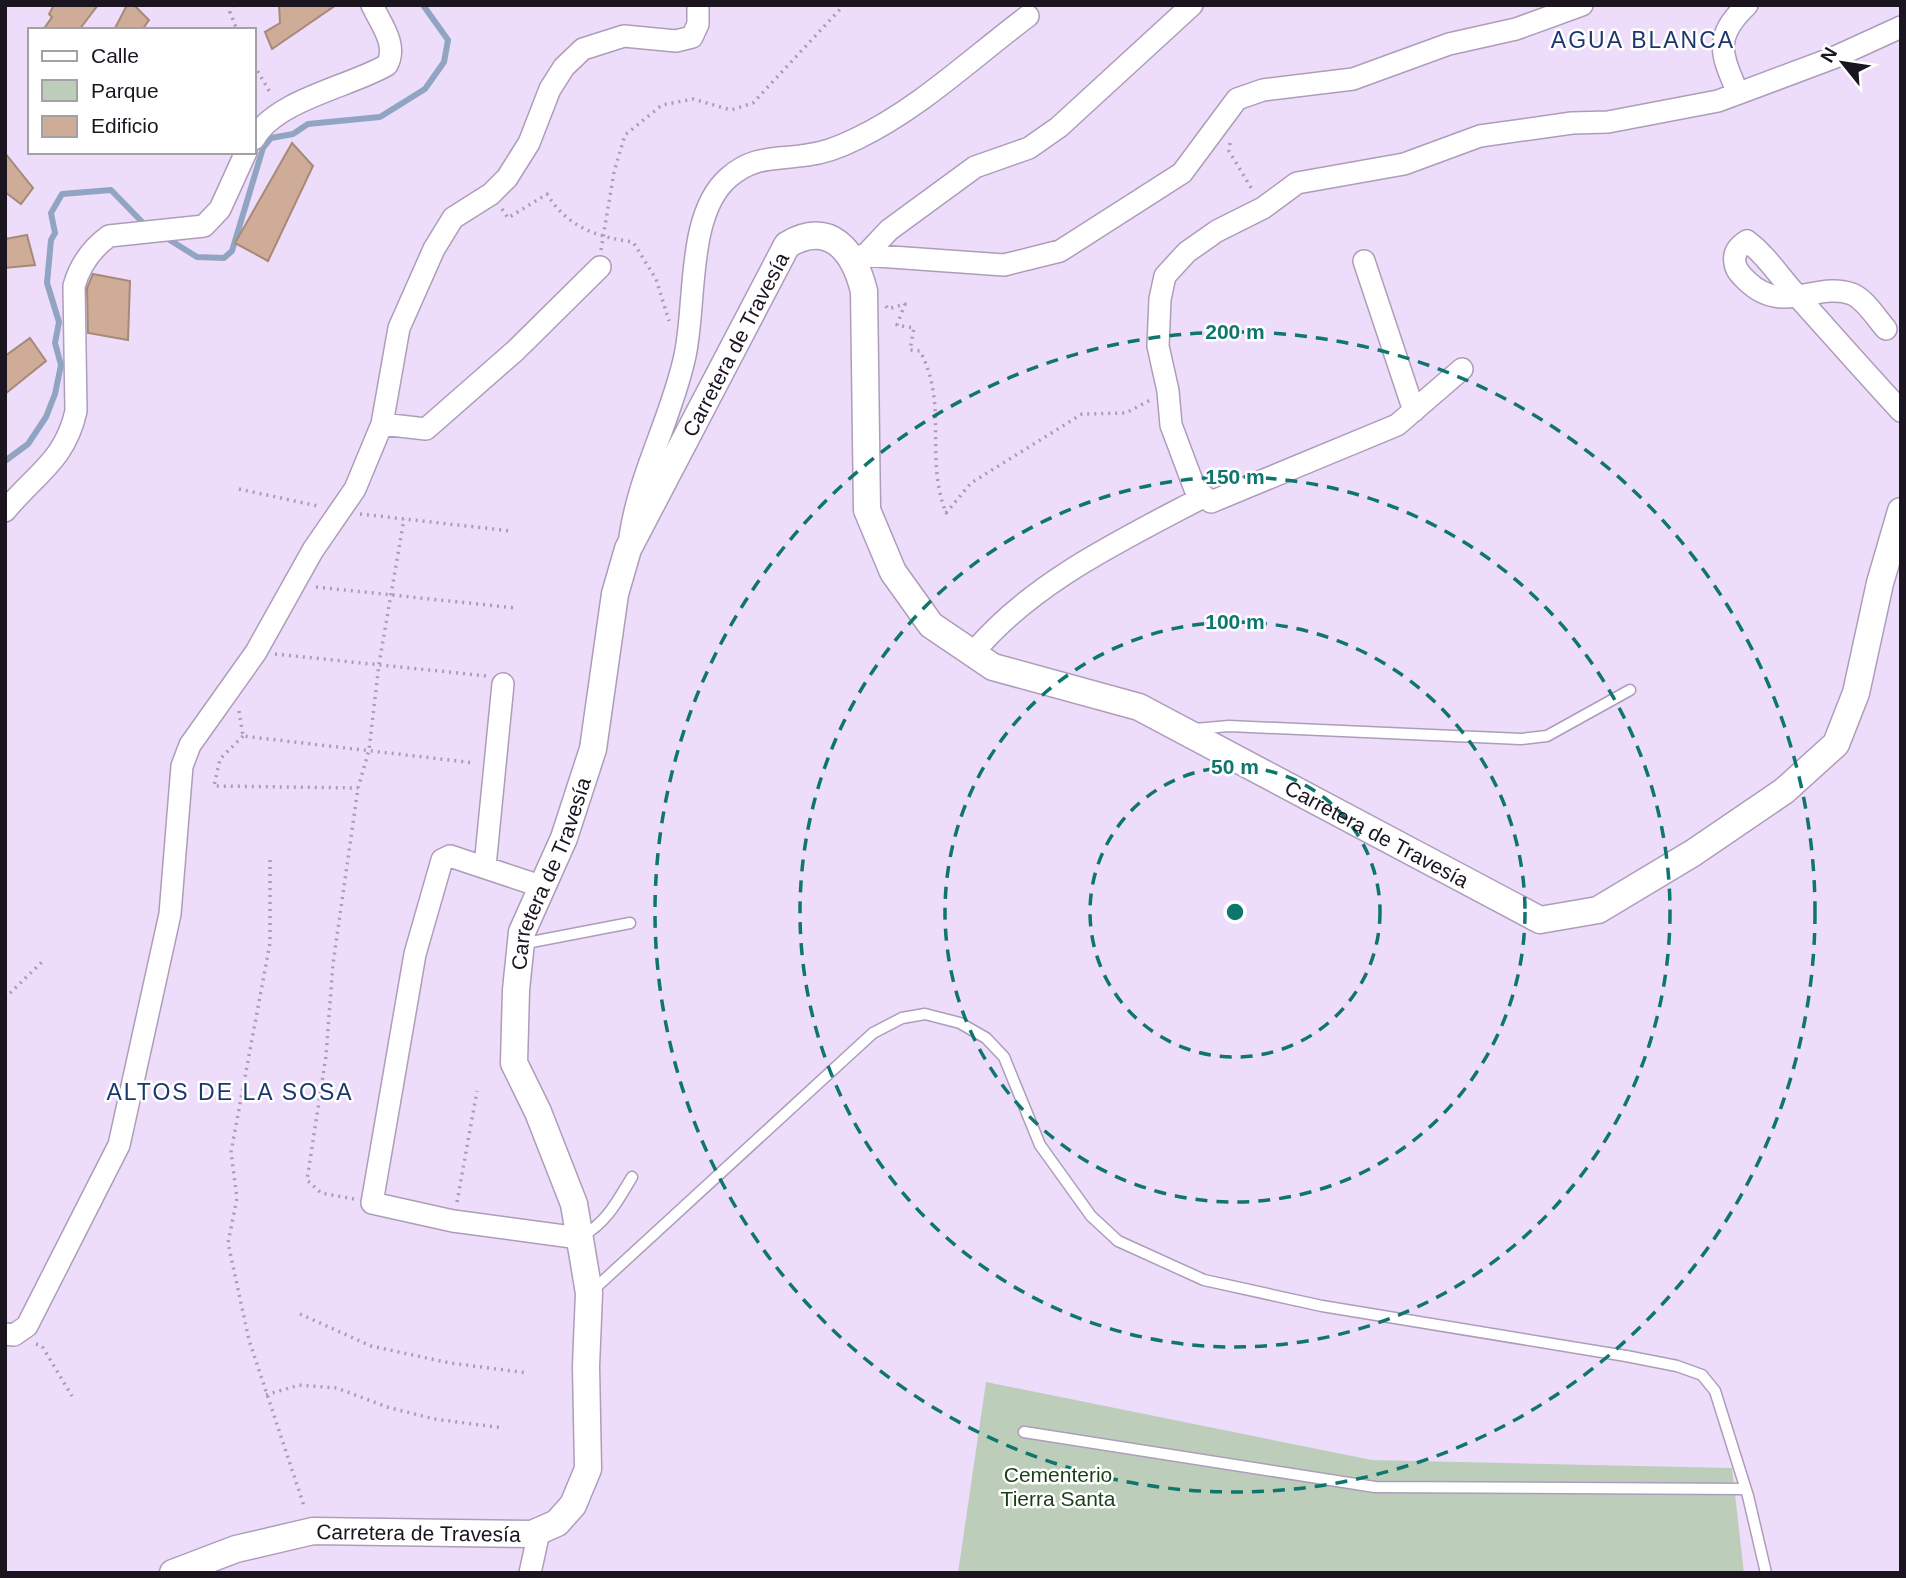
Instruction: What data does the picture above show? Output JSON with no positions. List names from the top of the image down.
{
  "streets": {
    "street": ["Carretera de Travesía"]
  },
  "districts": ["AGUA BLANCA", "ALTOS DE LA SOSA"],
  "parks": ["Cementerio Tierra Santa"],
  "legend": ["Calle", "Parque", "Edificio"],
  "north": "top left",
  "rings": [
    "200 m",
    "150 m",
    "100 m",
    "50 m"
  ]
}
